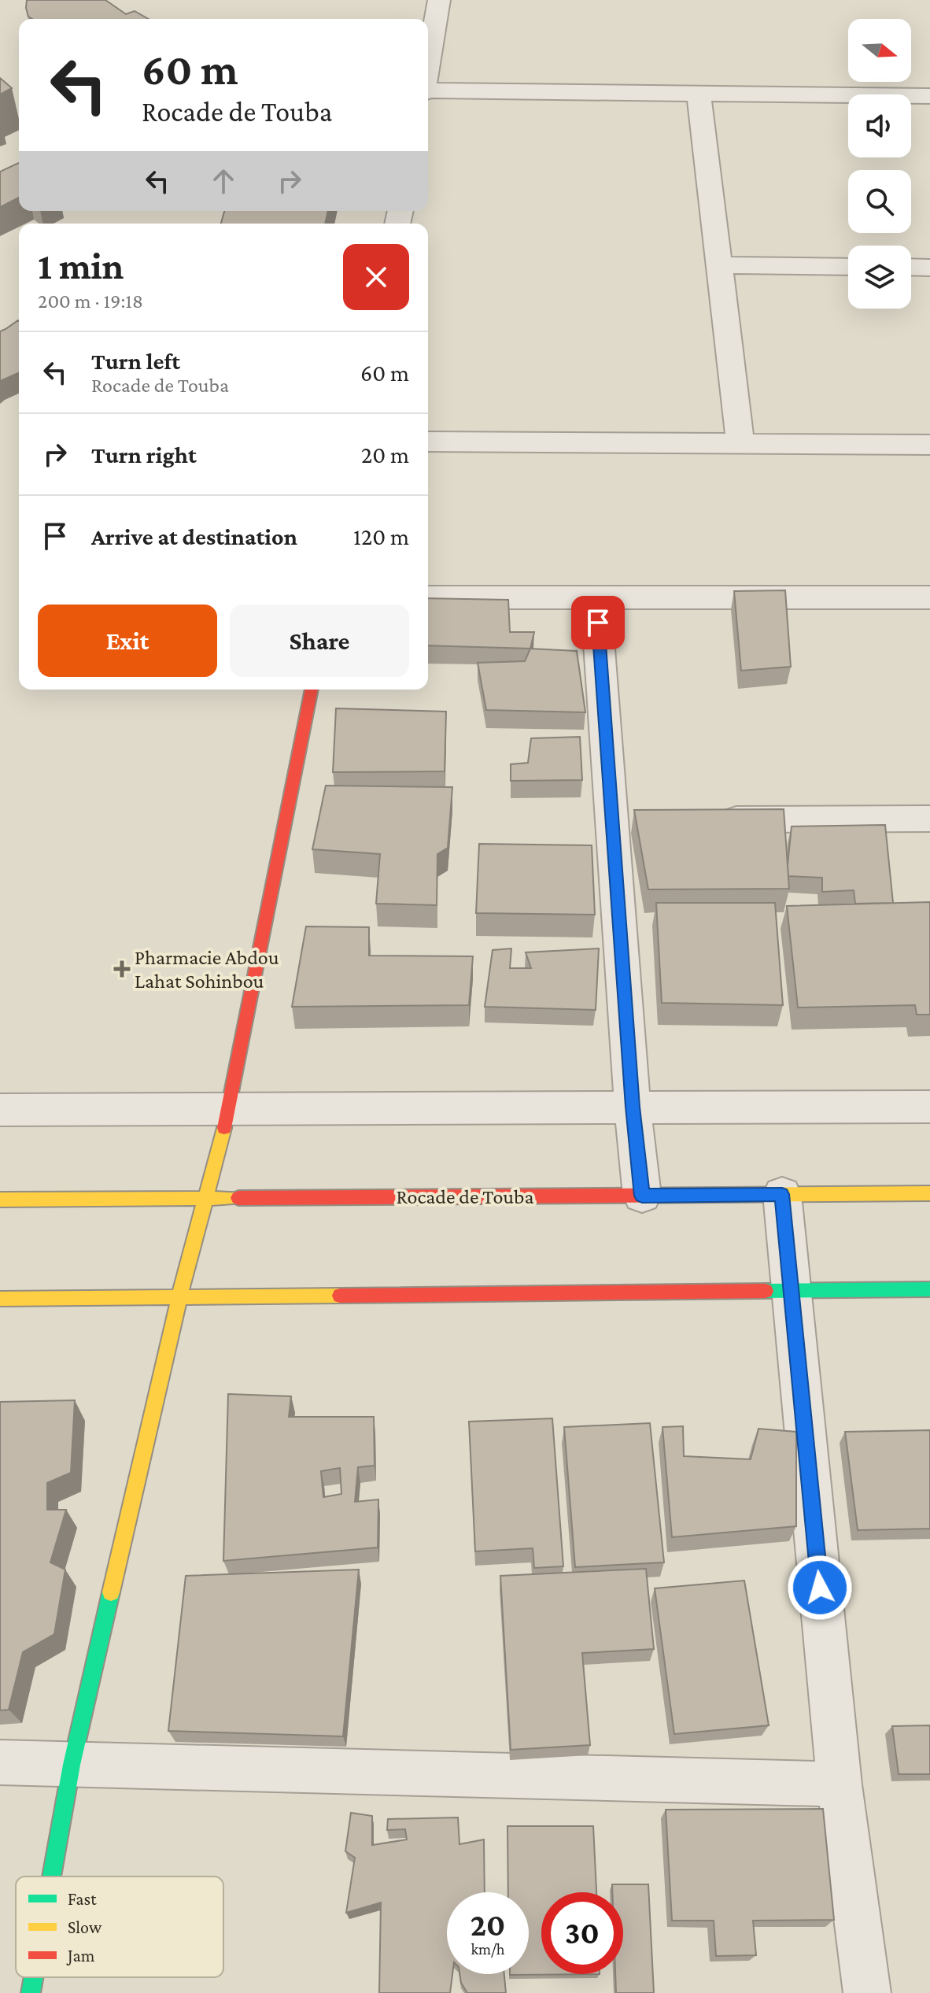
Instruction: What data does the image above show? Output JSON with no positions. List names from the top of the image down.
{
  "streets": {
    "street": ["Rocade de Touba"]
  },
  "places": {
    "health": ["Pharmacie Abdou Lahat Sohinbou"]
  },
  "legend": ["Fast", "Slow", "Jam"],
  "north": "right",
  "page": {
    "turn": ["60 m", "Rocade de Touba"],
    "heading": ["1 min", "200 m · 19:18"],
    "list": [
      {
        "name": "Turn left",
        "note": "Rocade de Touba",
        "value": "60 m"
      },
      {
        "name": "Turn right",
        "value": "20 m"
      },
      {
        "name": "Arrive at destination",
        "value": "120 m"
      }
    ],
    "buttons": ["Exit", "Share"],
    "speed": "20 km/h",
    "limit": "30"
  }
}
